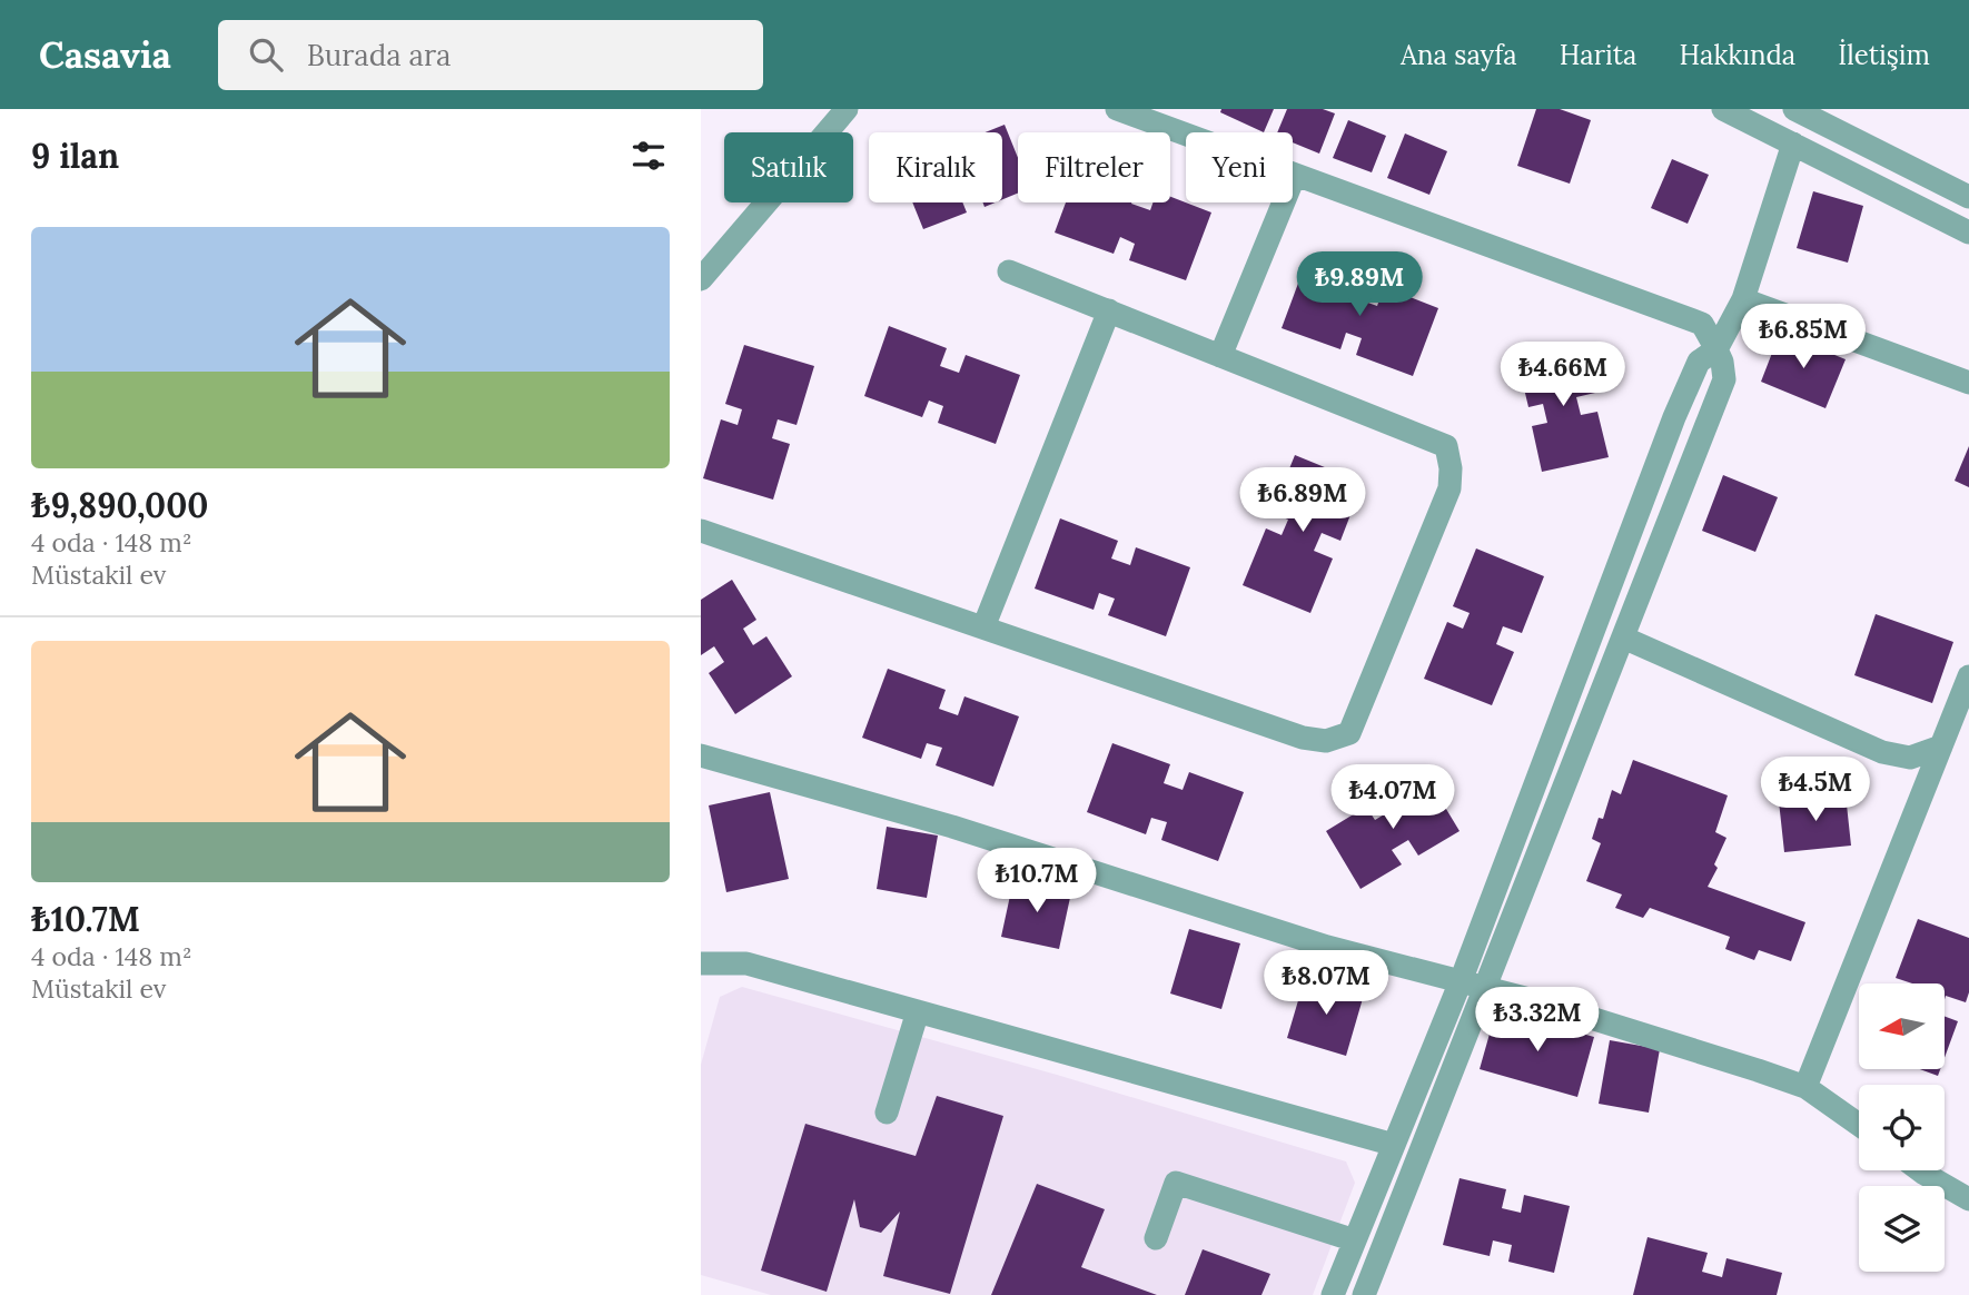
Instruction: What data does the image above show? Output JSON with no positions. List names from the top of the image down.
{
  "north": "left",
  "page": {
    "header": "Casavia",
    "search": "Burada ara",
    "nav": [
      "Ana sayfa",
      "Harita",
      "Hakkında",
      "İletişim"
    ],
    "heading": "9 ilan",
    "chip": [
      "Satılık",
      "Kiralık",
      "Filtreler",
      "Yeni"
    ],
    "list": [
      {
        "name": "₺9,890,000",
        "note": "4 oda · 148 m² · Müstakil ev"
      },
      {
        "name": "₺10.7M",
        "note": "4 oda · 148 m² · Müstakil ev"
      }
    ],
    "price": [
      "₺9.89M",
      "₺6.85M",
      "₺4.66M",
      "₺6.89M",
      "₺4.5M",
      "₺4.07M",
      "₺10.7M",
      "₺8.07M",
      "₺3.32M"
    ]
  }
}
